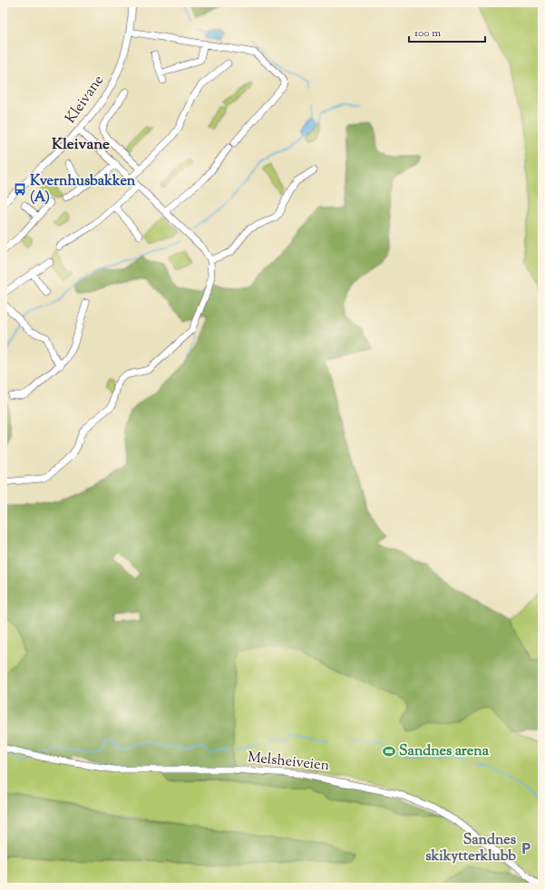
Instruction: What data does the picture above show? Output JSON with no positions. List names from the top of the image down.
{
  "streets": {
    "street": ["Kleivane", "Melsheiveien"]
  },
  "districts": ["Kleivane"],
  "places": {
    "bus stop": ["Kvernhusbakken (A)"],
    "sports": ["Sandnes arena"],
    "parking": ["Sandnes skikytterklubb"]
  },
  "scale_bar": "100 m"
}
